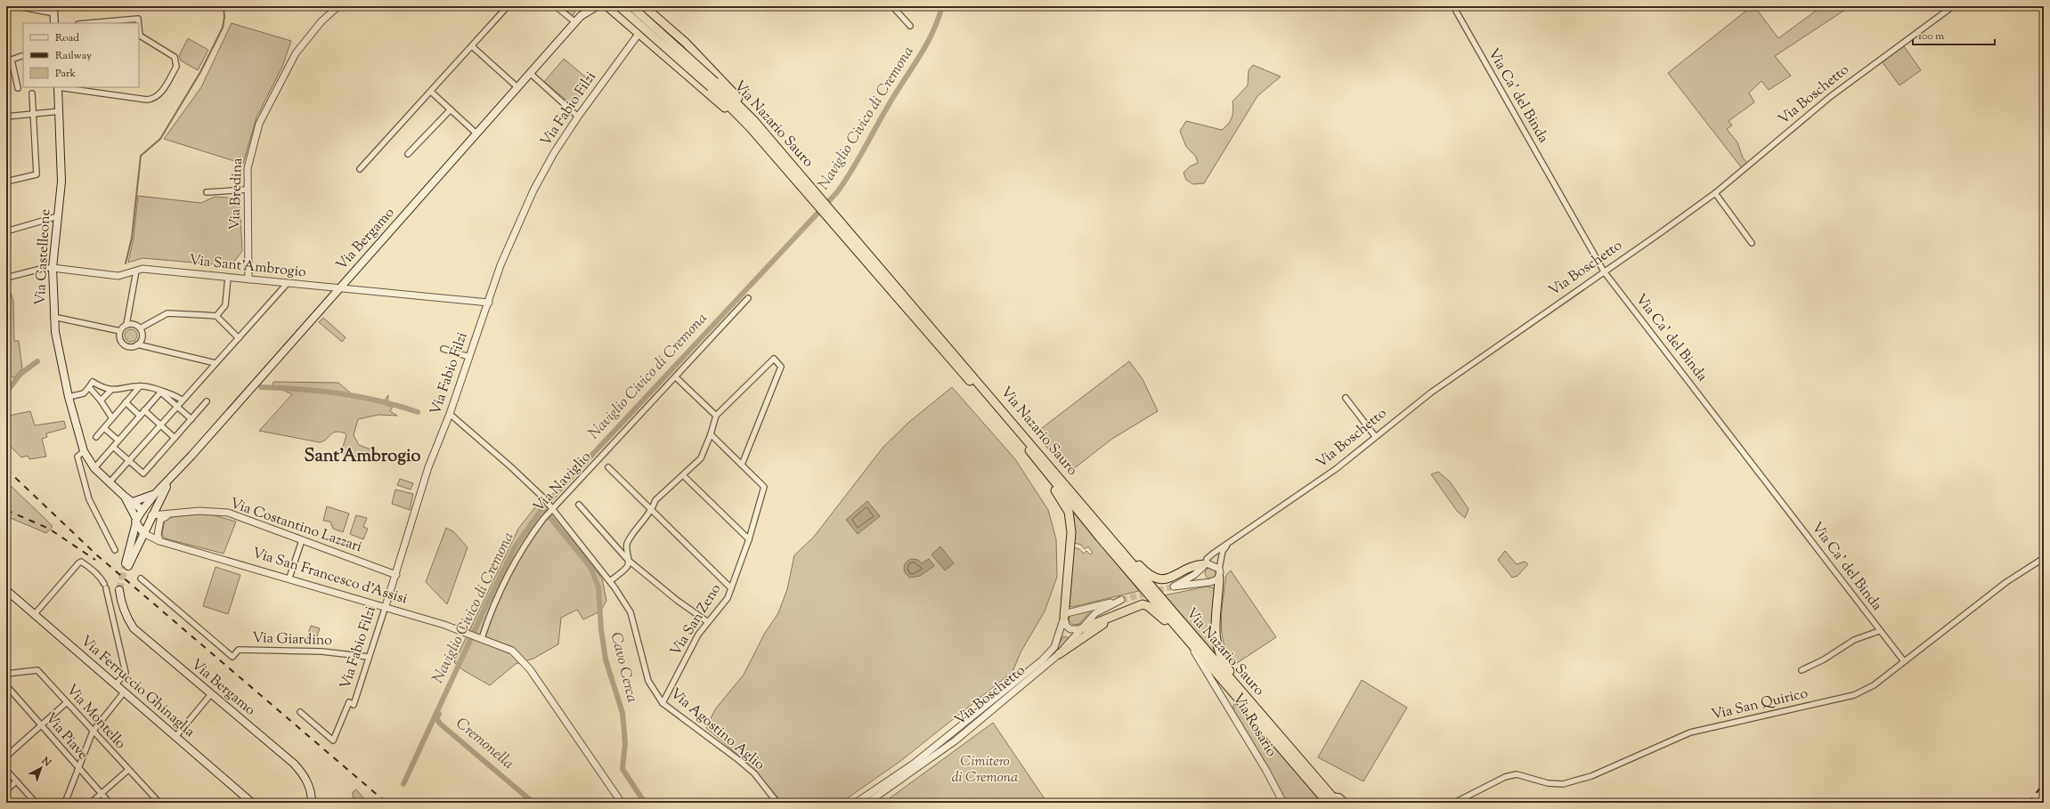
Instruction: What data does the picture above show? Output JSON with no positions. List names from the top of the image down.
{
  "streets": {
    "highway": ["Via Nazario Sauro"],
    "main road": ["Via Bergamo", "Via Castelleone", "Via Ferruccio Ghinaglia"],
    "street": [
      "Via Boschetto",
      "Via Ca' del Binda",
      "Via Fabio Filzi",
      "Via Bredina",
      "Via Sant'Ambrogio",
      "Via Naviglio",
      "Via Costantino Lazzari",
      "Via San Francesco d'Assisi",
      "Via San Zeno",
      "Via Giardino",
      "Via San Quirico",
      "Via Montello",
      "Via Rosario",
      "Via Agostino Aglio",
      "Via Piave"
    ]
  },
  "crossings": [
    ["Via Boschetto", "Via Ca' del Binda"],
    ["Via Ca' del Binda", "Via San Quirico"],
    ["Via Fabio Filzi", "Via Sant'Ambrogio"],
    ["Via Fabio Filzi", "Via Costantino Lazzari"],
    ["Via Fabio Filzi", "Via San Francesco d'Assisi"],
    ["Via Fabio Filzi", "Via Giardino"],
    ["Via Fabio Filzi", "Via Agostino Aglio"],
    ["Via Nazario Sauro", "Via Rosario"],
    ["Via Bredina", "Via Sant'Ambrogio"],
    ["Via Bergamo", "Via Castelleone"],
    ["Via Bergamo", "Via Sant'Ambrogio"],
    ["Via Bergamo", "Via Costantino Lazzari"],
    ["Via Bergamo", "Via San Francesco d'Assisi"],
    ["Via Castelleone", "Via Sant'Ambrogio"],
    ["Via Castelleone", "Via Costantino Lazzari"],
    ["Via Castelleone", "Via San Francesco d'Assisi"],
    ["Via Naviglio", "Via San Francesco d'Assisi"],
    ["Via Naviglio", "Via Agostino Aglio"],
    ["Via San Zeno", "Via Agostino Aglio"]
  ],
  "districts": ["Sant'Ambrogio"],
  "water": ["Naviglio Civico di Cremona", "Cavo Cerca", "Cremonella"],
  "parks": ["Cimitero di Cremona"],
  "legend": ["Road", "Railway", "Park"],
  "scale_bar": "100 m",
  "north": "top right"
}
